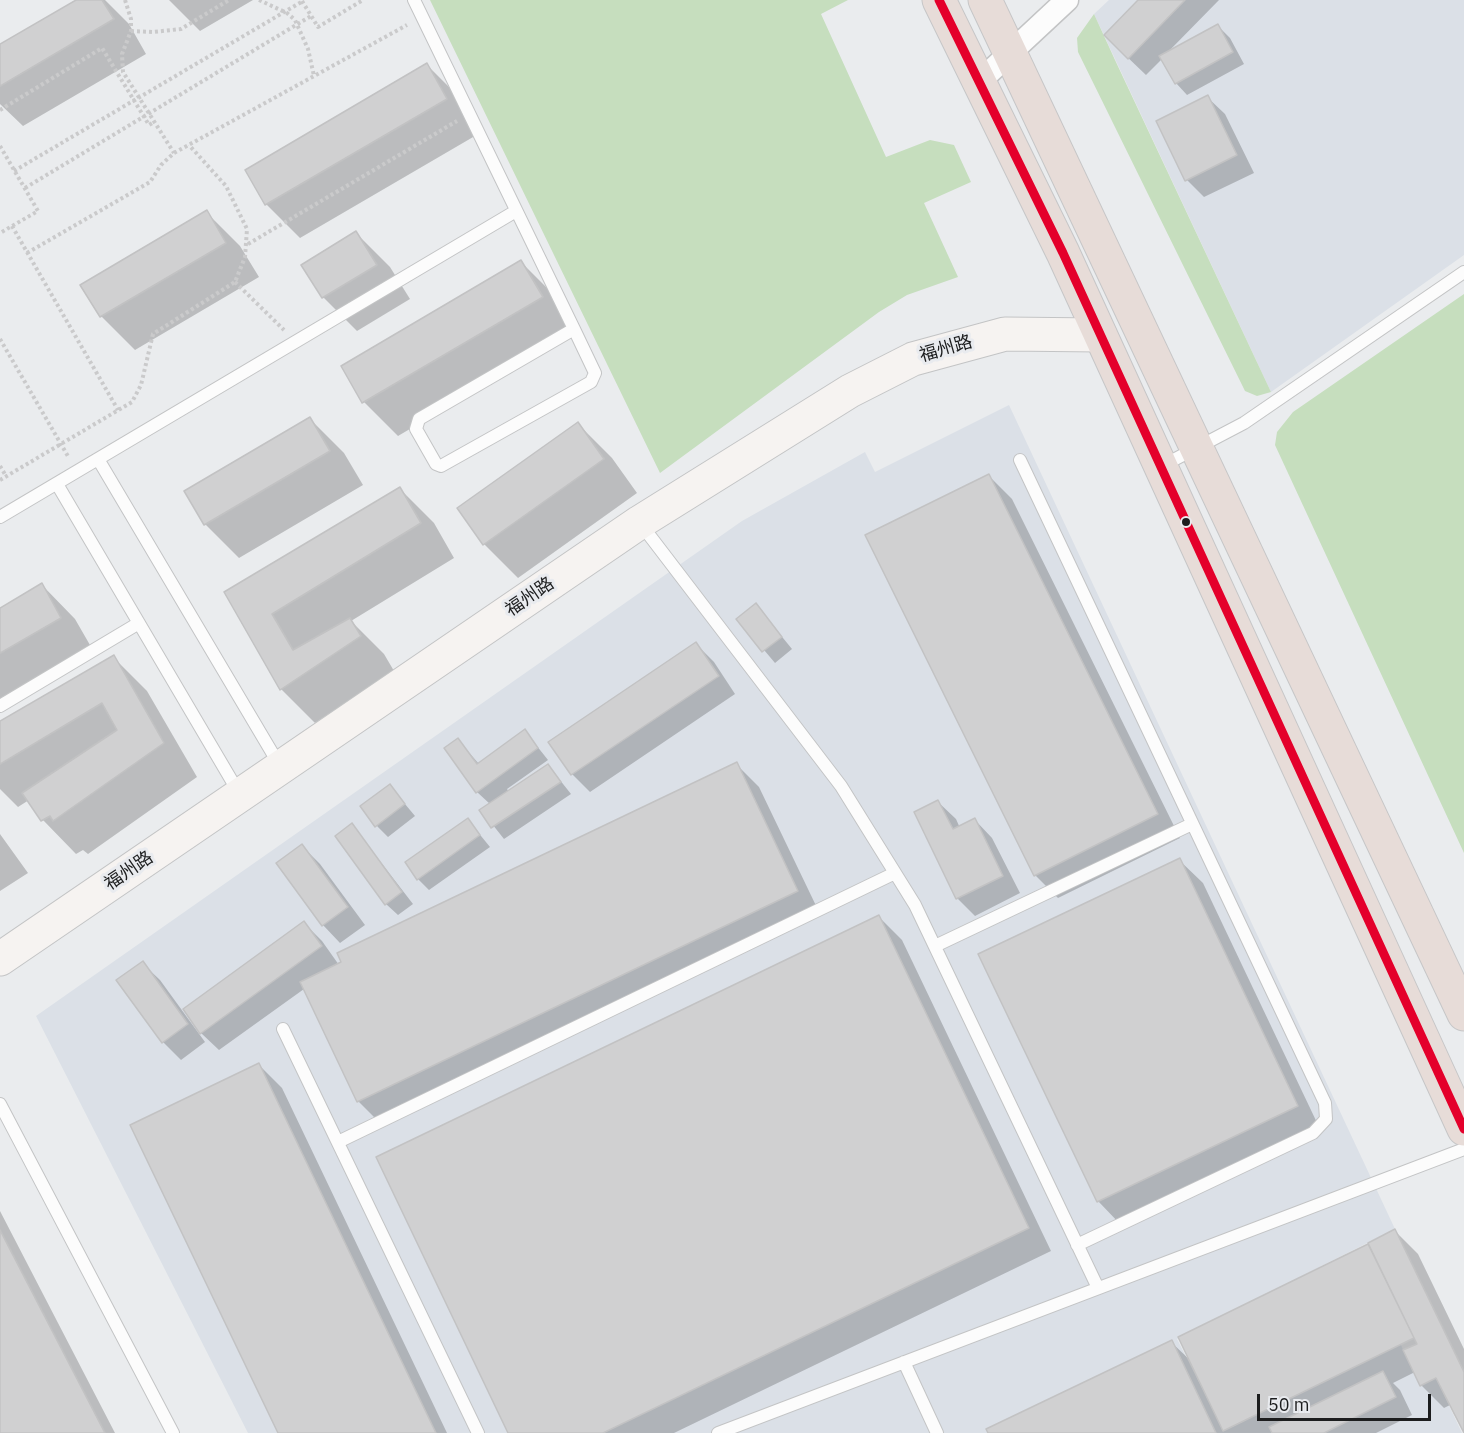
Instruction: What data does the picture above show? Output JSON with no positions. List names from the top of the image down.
{
  "streets": {
    "street": ["福州路"]
  },
  "scale_bar": "50 m"
}
